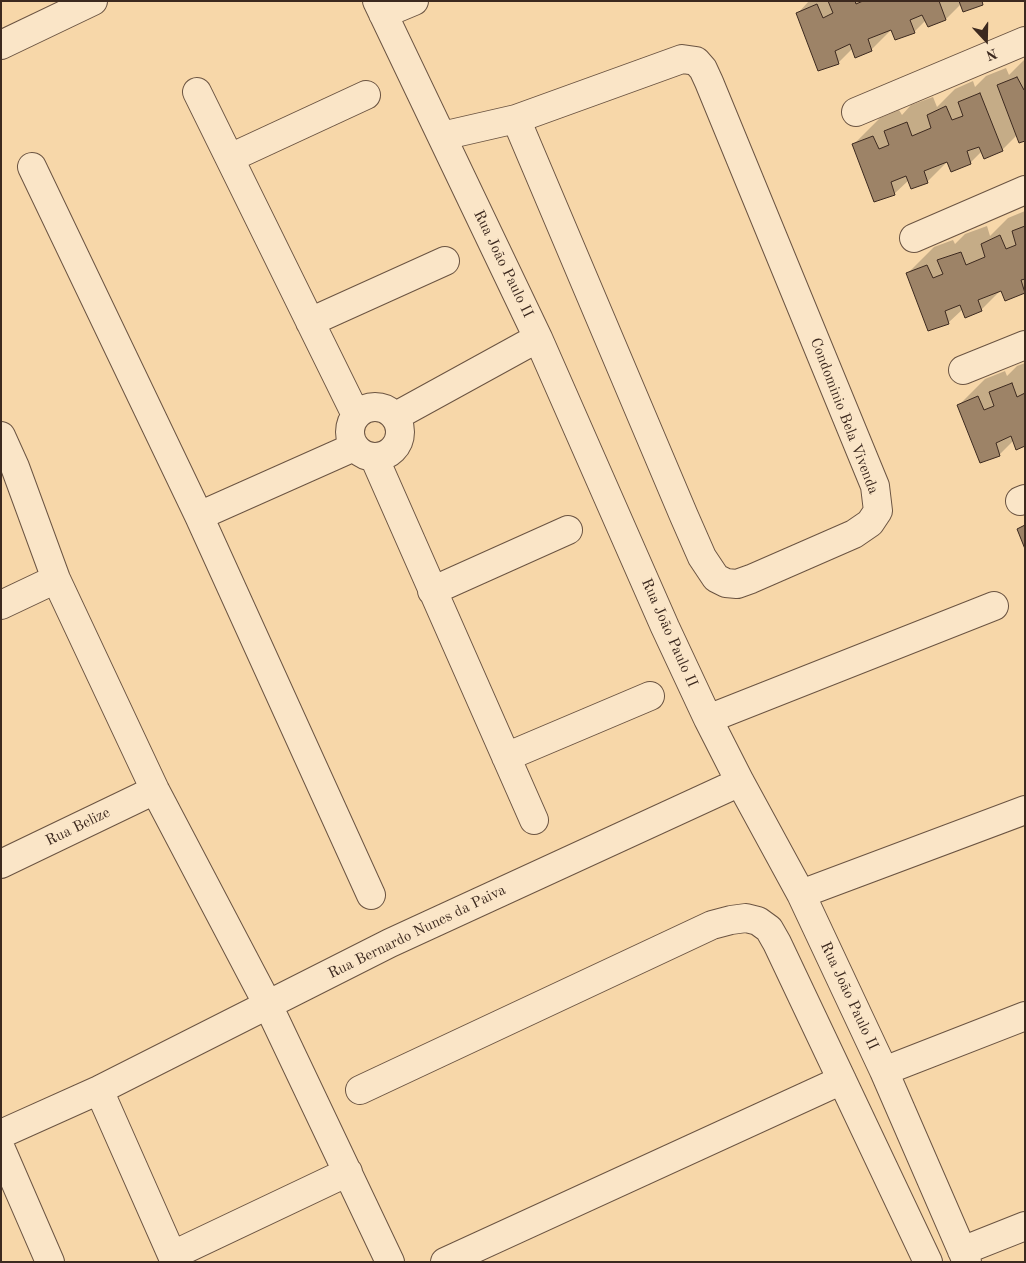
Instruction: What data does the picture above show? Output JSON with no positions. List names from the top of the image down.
{
  "streets": {
    "street": [
      "Rua João Paulo II",
      "Condominio Bela Vivenda",
      "Rua Belize",
      "Rua Bernardo Nunes da Paiva"
    ]
  },
  "crossings": [
    ["Rua João Paulo II", "Condominio Bela Vivenda"],
    ["Rua João Paulo II", "Rua Bernardo Nunes da Paiva"]
  ],
  "north": "bottom"
}
